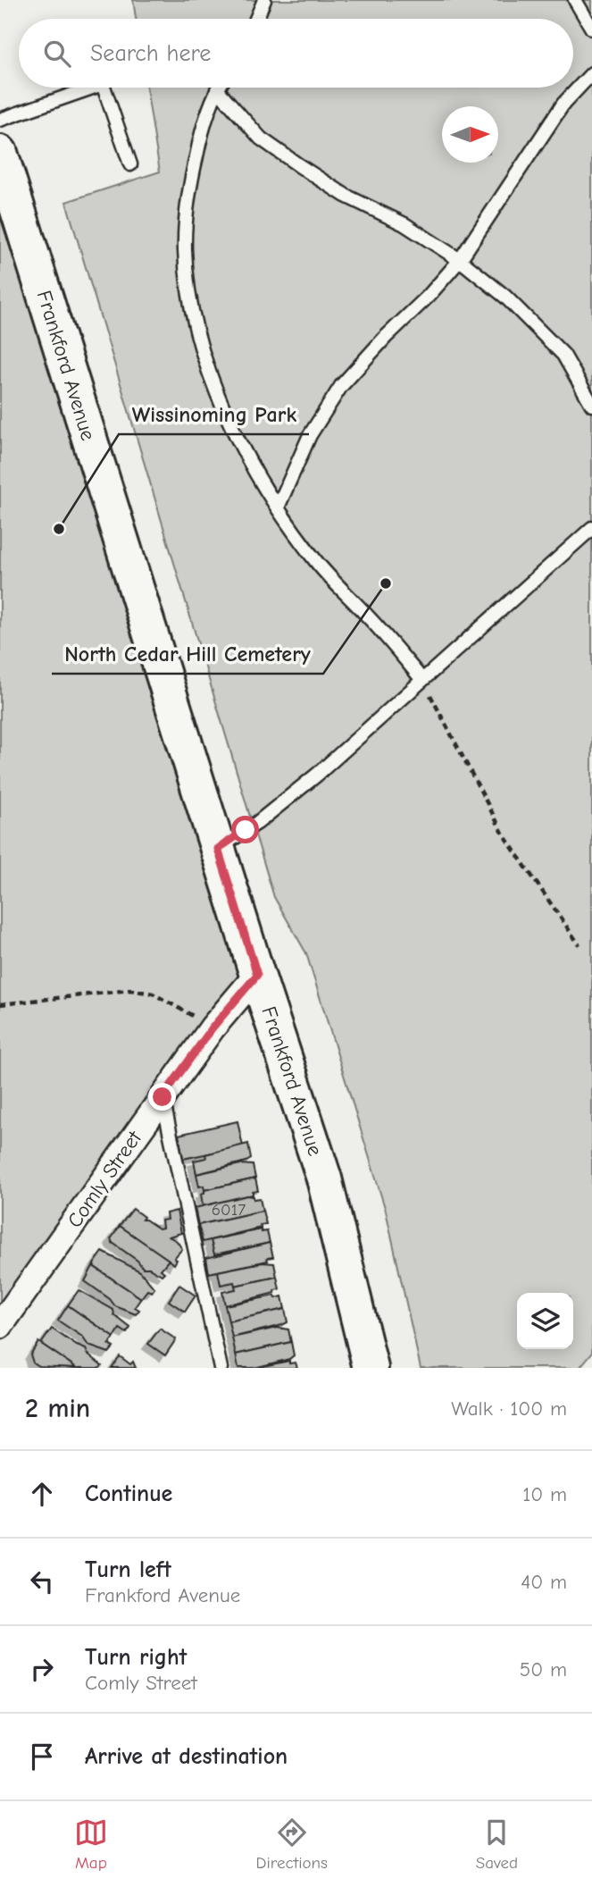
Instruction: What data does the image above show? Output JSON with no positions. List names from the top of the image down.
{
  "streets": {
    "main road": ["Frankford Avenue"],
    "street": ["Comly Street"]
  },
  "crossings": [
    ["Frankford Avenue", "Comly Street"]
  ],
  "places": ["Wissinoming Park", "North Cedar Hill Cemetery"],
  "house_numbers": ["6017"],
  "north": "right",
  "page": {
    "search": "Search here",
    "heading": ["2 min", "Walk · 100 m"],
    "list": [
      ["Continue", "10 m"],
      ["Turn left", "Frankford Avenue", "40 m"],
      ["Turn right", "Comly Street", "50 m"],
      "Arrive at destination"
    ],
    "nav": ["Map", "Directions", "Saved"]
  }
}
